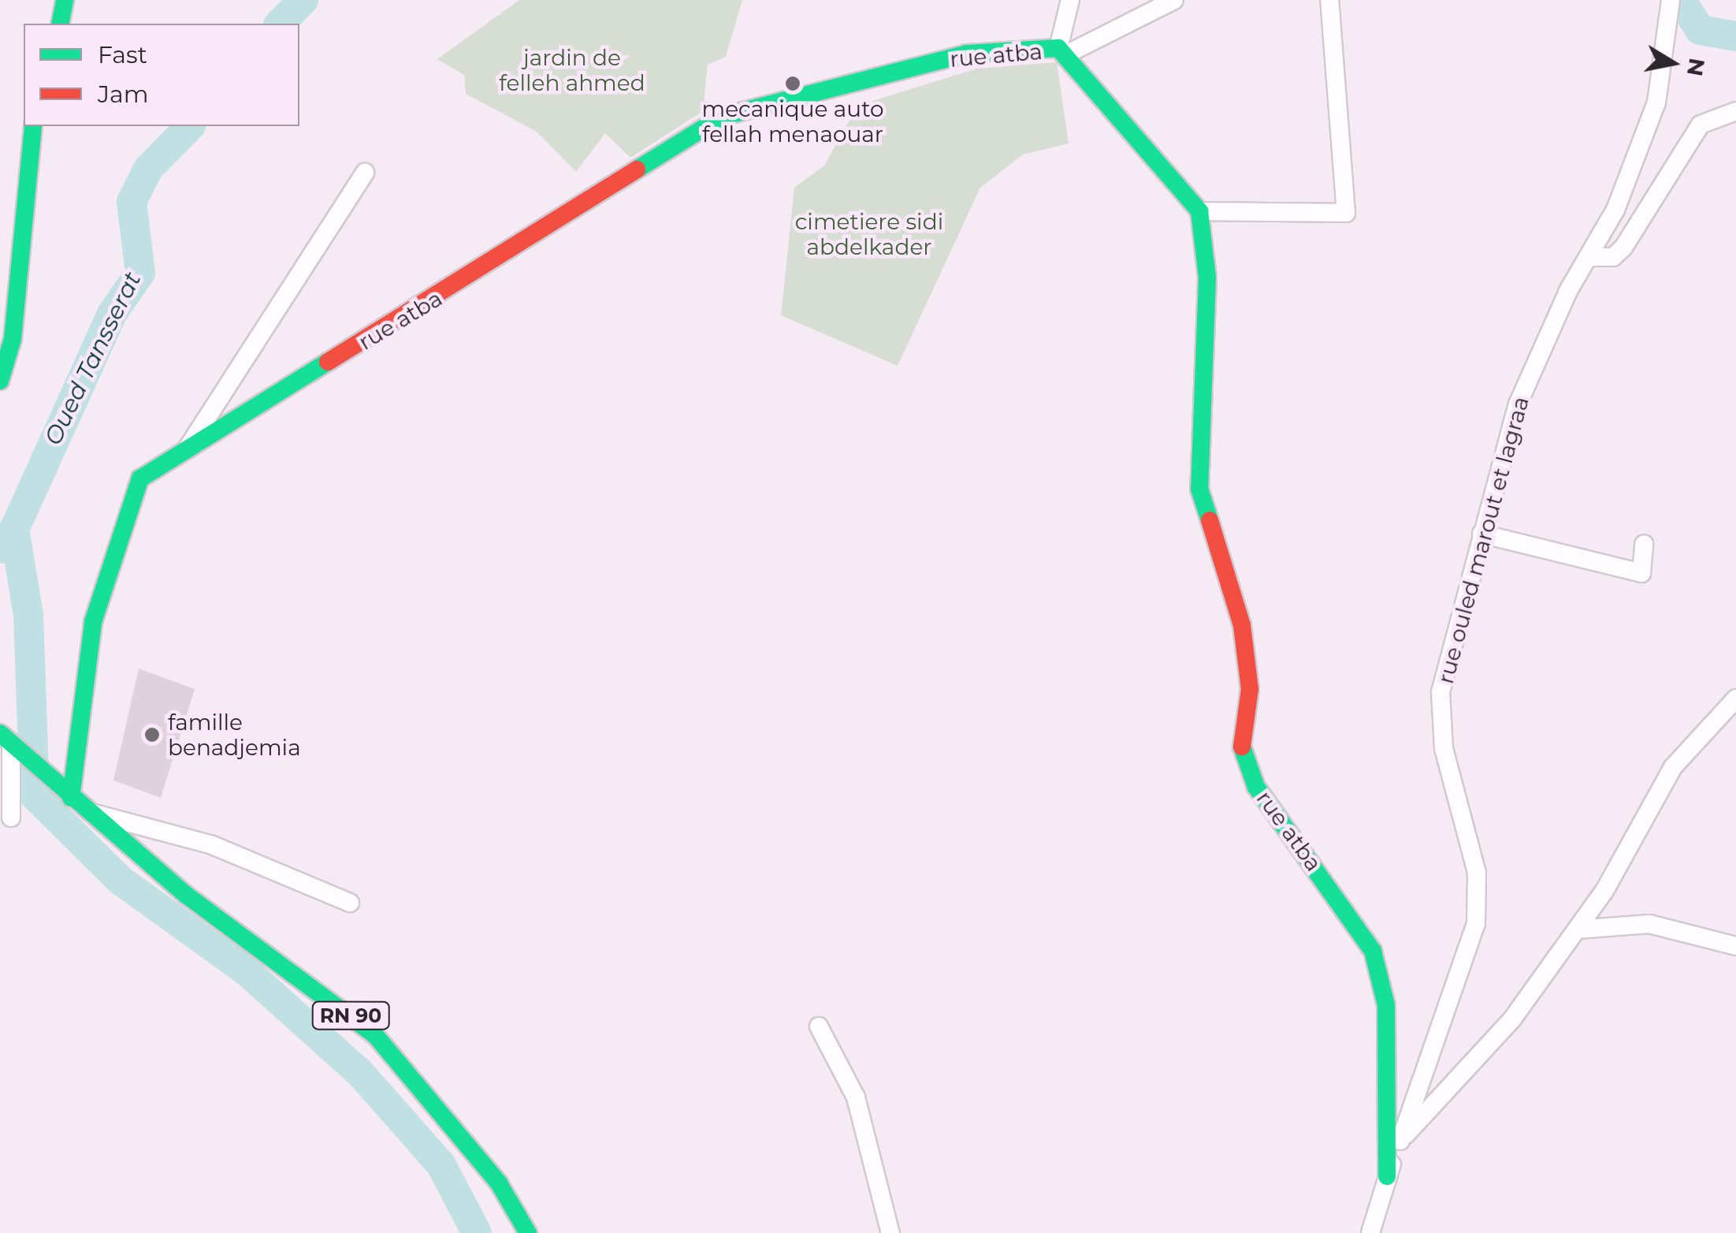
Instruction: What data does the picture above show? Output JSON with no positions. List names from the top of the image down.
{
  "streets": {
    "street": ["rue atba", "rue ouled marout et lagraa", "RN 90"]
  },
  "crossings": [
    ["rue atba", "rue ouled marout et lagraa"],
    ["rue atba", "RN 90"]
  ],
  "water": ["Oued Tansserat"],
  "parks": ["jardin de felleh ahmed", "cimetiere sidi abdelkader"],
  "places": ["mecanique auto fellah menaouar", "famille benadjemia"],
  "legend": ["Fast", "Jam"],
  "north": "right"
}
